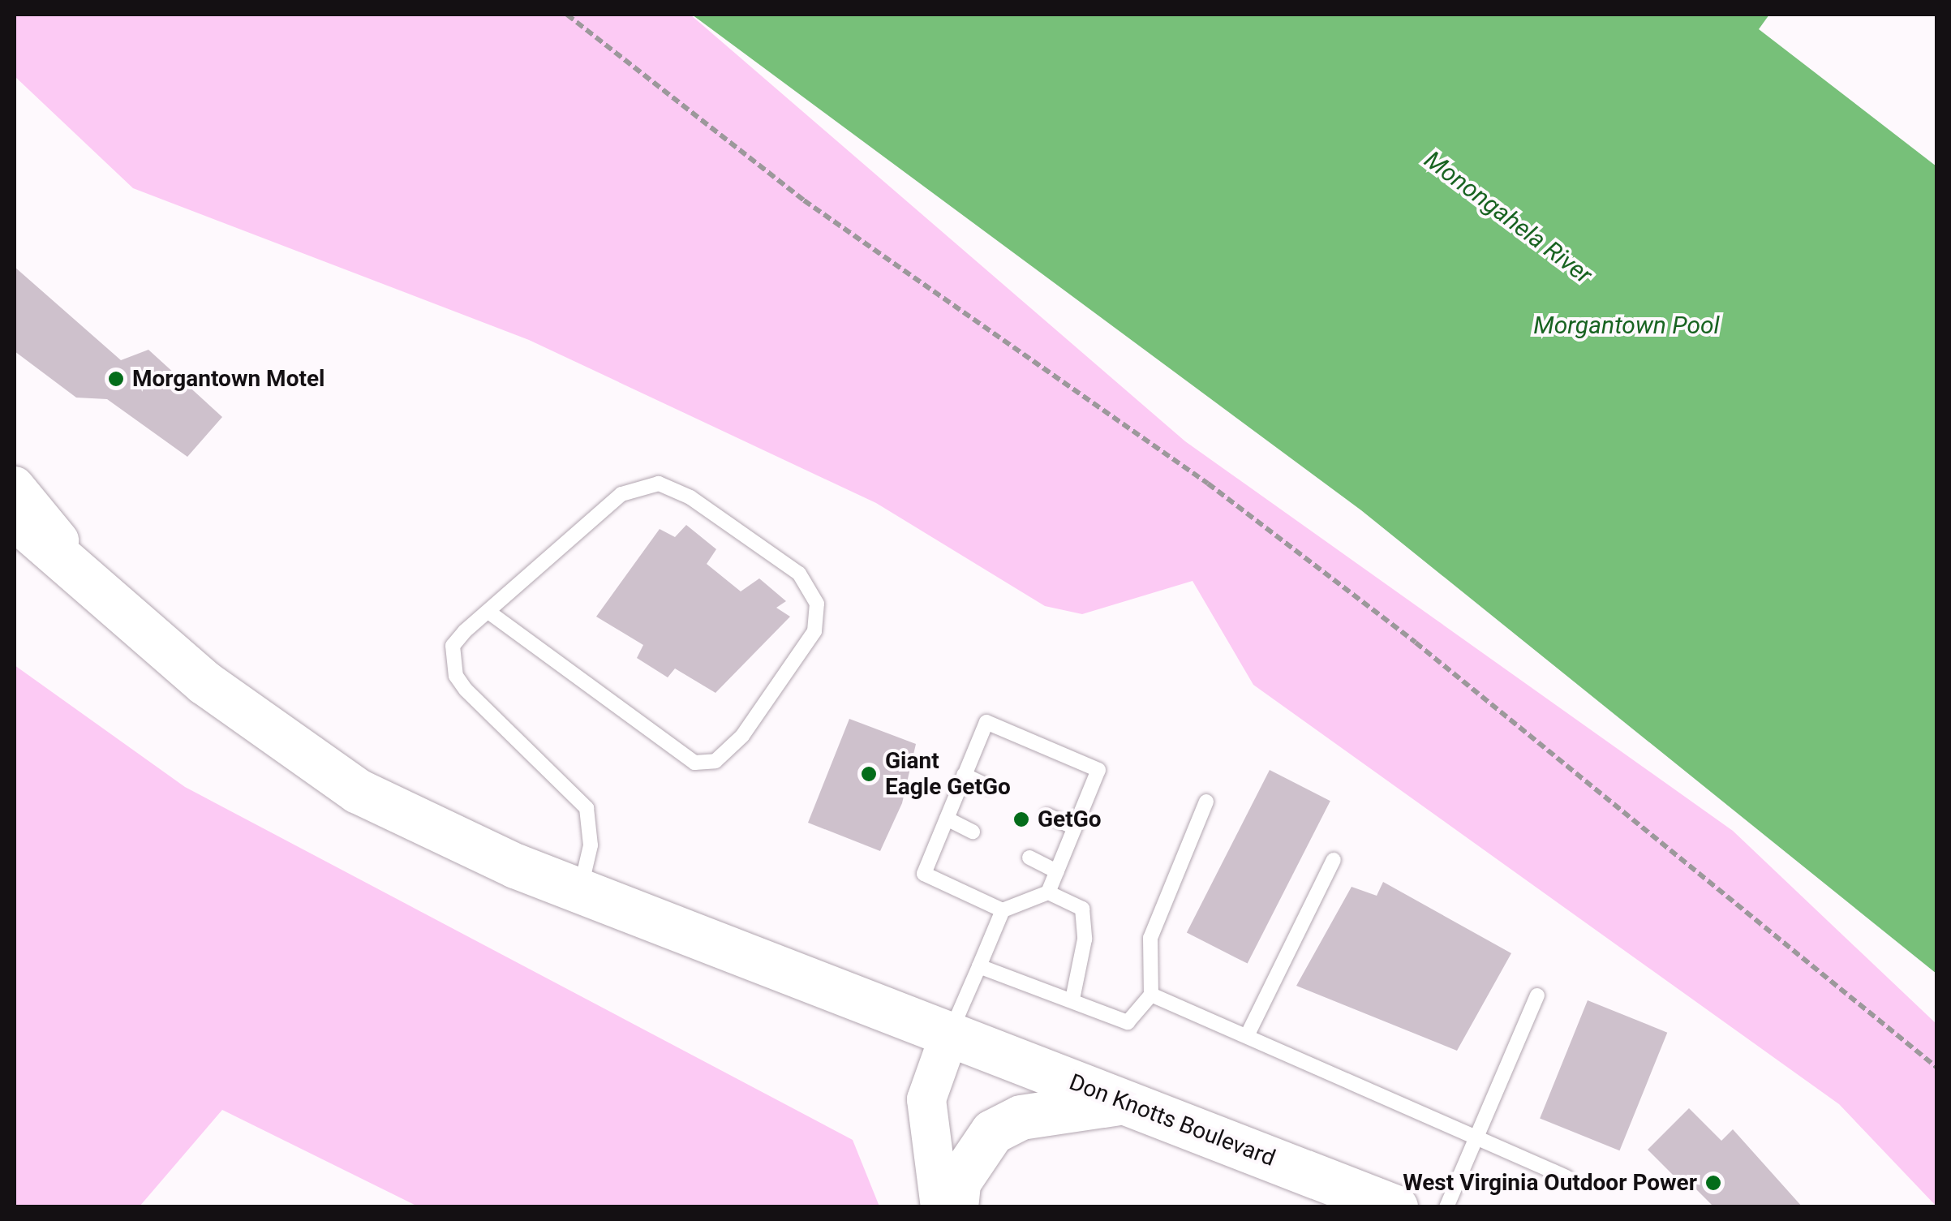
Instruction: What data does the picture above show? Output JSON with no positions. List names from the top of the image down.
{
  "streets": {
    "main road": ["Don Knotts Boulevard"]
  },
  "water": ["Monongahela River", "Morgantown Pool"],
  "places": [
    "Morgantown Motel",
    "Giant Eagle GetGo",
    "GetGo",
    "West Virginia Outdoor Power"
  ]
}
